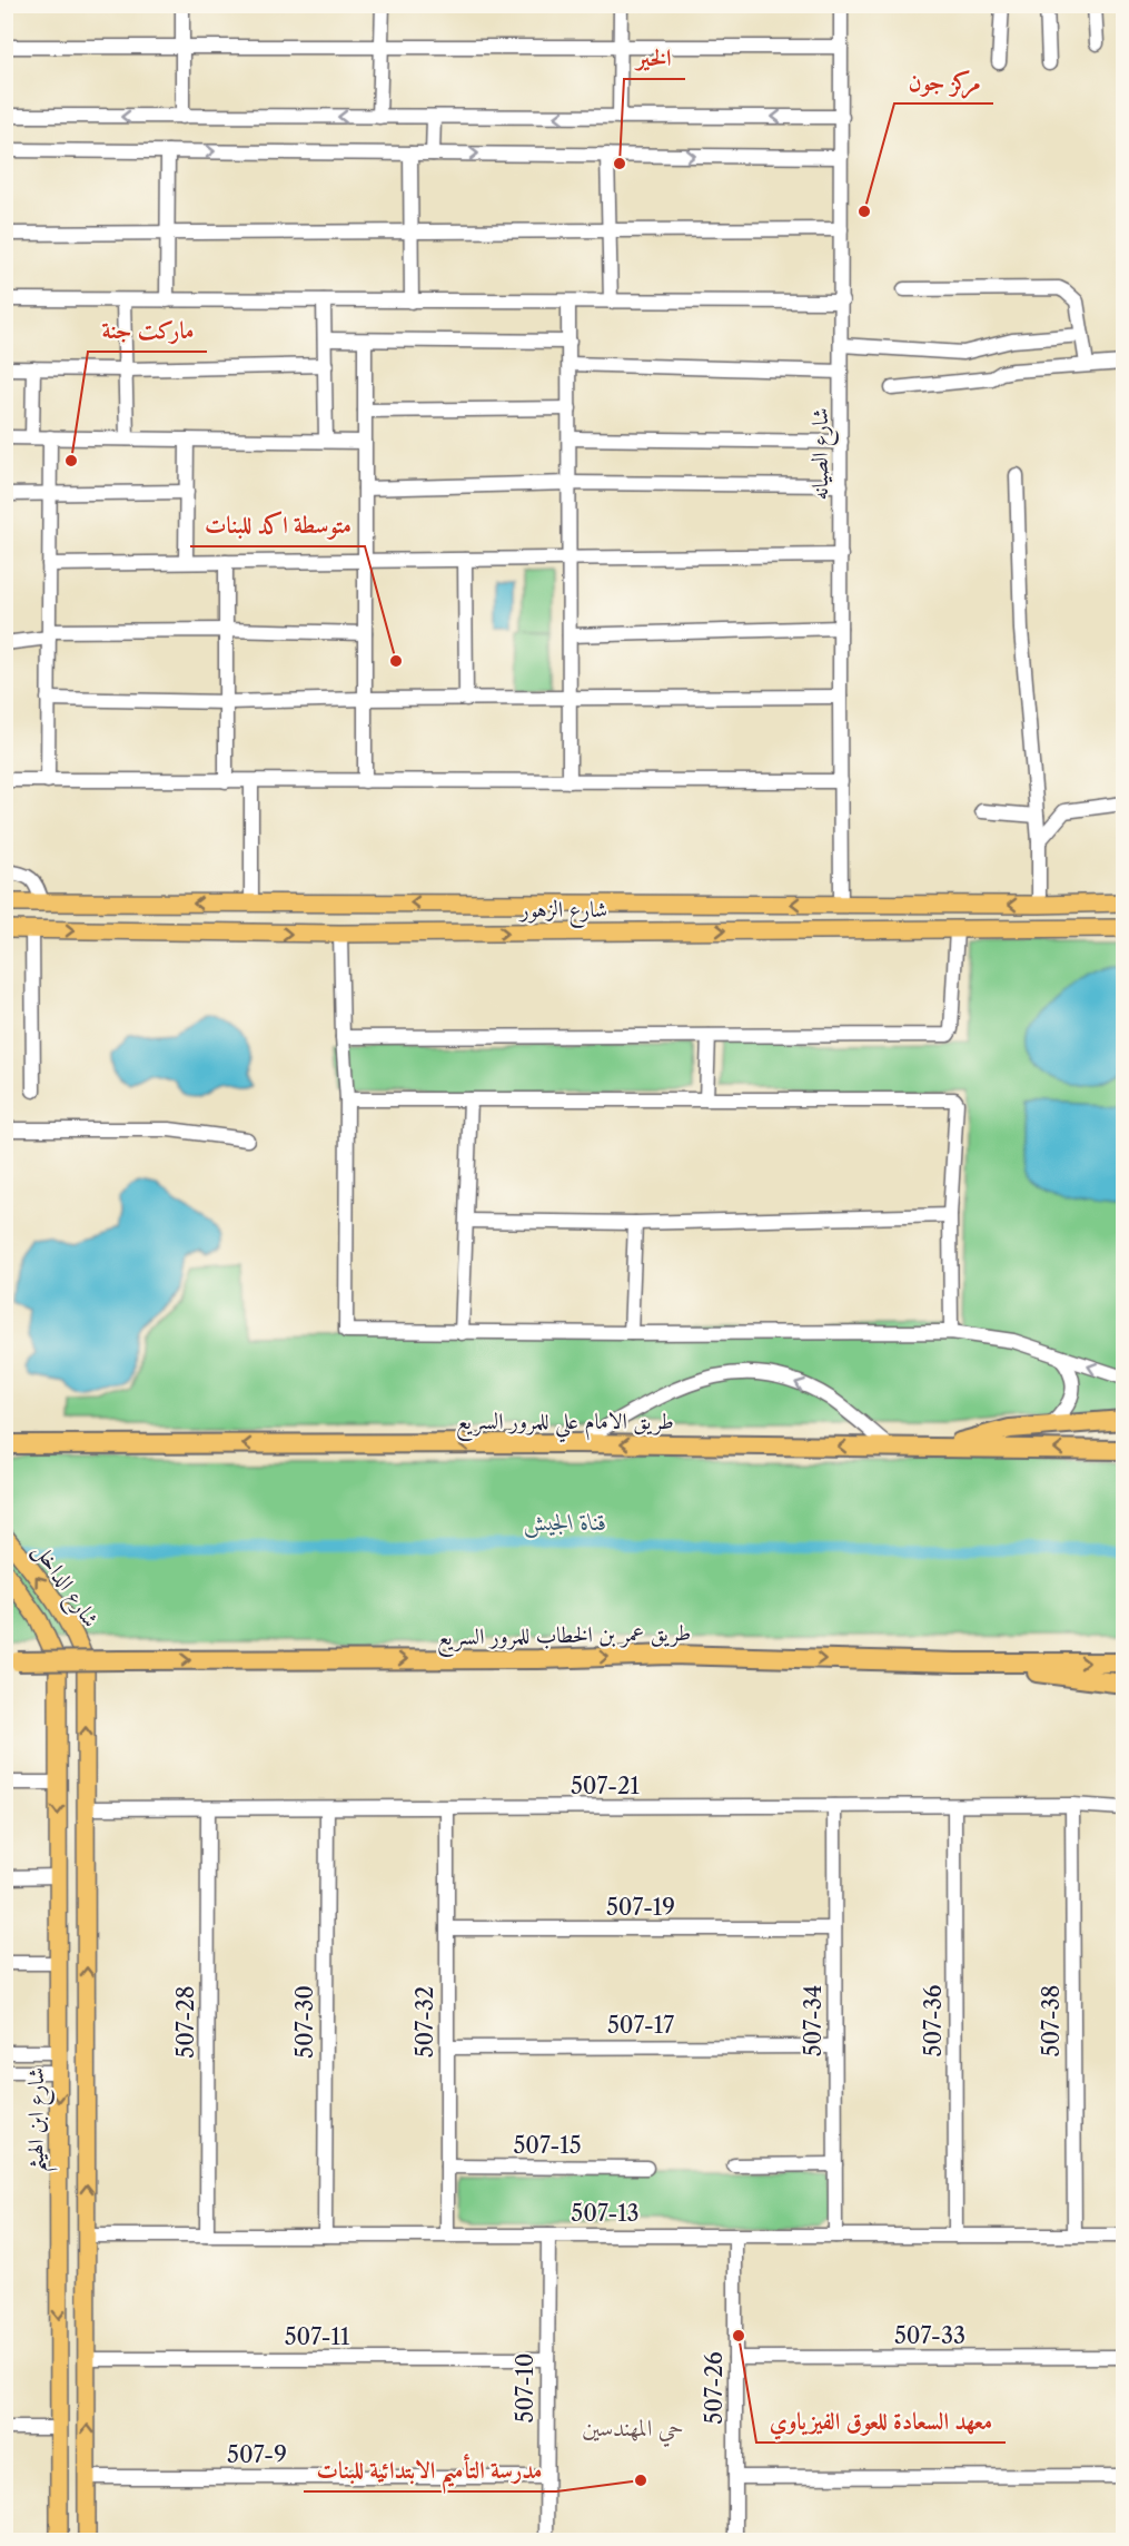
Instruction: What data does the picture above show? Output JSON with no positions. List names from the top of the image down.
{
  "streets": {
    "highway": ["طريق الامام علي للمرور السريع", "طريق عمر بن الخطاب للمرور السريع"],
    "main road": ["شارع الزهور", "شارع الداخل", "شارع ابن الهيثم"],
    "street": [
      "شارع الصيانه",
      "507-21",
      "507-19",
      "507-34",
      "507-36",
      "507-38",
      "507-28",
      "507-30",
      "507-32",
      "507-17",
      "507-15",
      "507-13",
      "507-33",
      "507-11",
      "507-10",
      "507-26",
      "507-9"
    ]
  },
  "crossings": [
    ["شارع الصيانه", "شارع الزهور"],
    ["شارع الداخل", "507-21"],
    ["شارع الداخل", "شارع ابن الهيثم"],
    ["507-21", "507-34"],
    ["507-21", "507-36"],
    ["507-21", "507-38"],
    ["507-21", "507-28"],
    ["507-21", "507-30"],
    ["507-21", "507-32"],
    ["507-19", "507-34"],
    ["507-19", "507-32"],
    ["507-34", "507-17"],
    ["507-34", "507-13"],
    ["507-36", "507-13"],
    ["507-38", "507-13"],
    ["507-28", "507-13"],
    ["507-30", "507-13"],
    ["507-32", "507-17"],
    ["507-32", "507-15"],
    ["507-32", "507-13"],
    ["507-13", "507-10"],
    ["507-13", "507-26"],
    ["507-33", "507-26"],
    ["507-11", "507-10"],
    ["507-10", "507-9"]
  ],
  "one_way": ["طريق الامام علي للمرور السريع", "طريق عمر بن الخطاب للمرور السريع"],
  "districts": ["حي المهندسين"],
  "water": ["قناة الجيش"],
  "places": [
    "الخير",
    "مركز جون",
    "ماركت جنة",
    "متوسطة اكد للبنات",
    "معهد السعادة للعوق الفيزياوي",
    "مدرسة التأميم الابتدائية للبنات"
  ]
}
